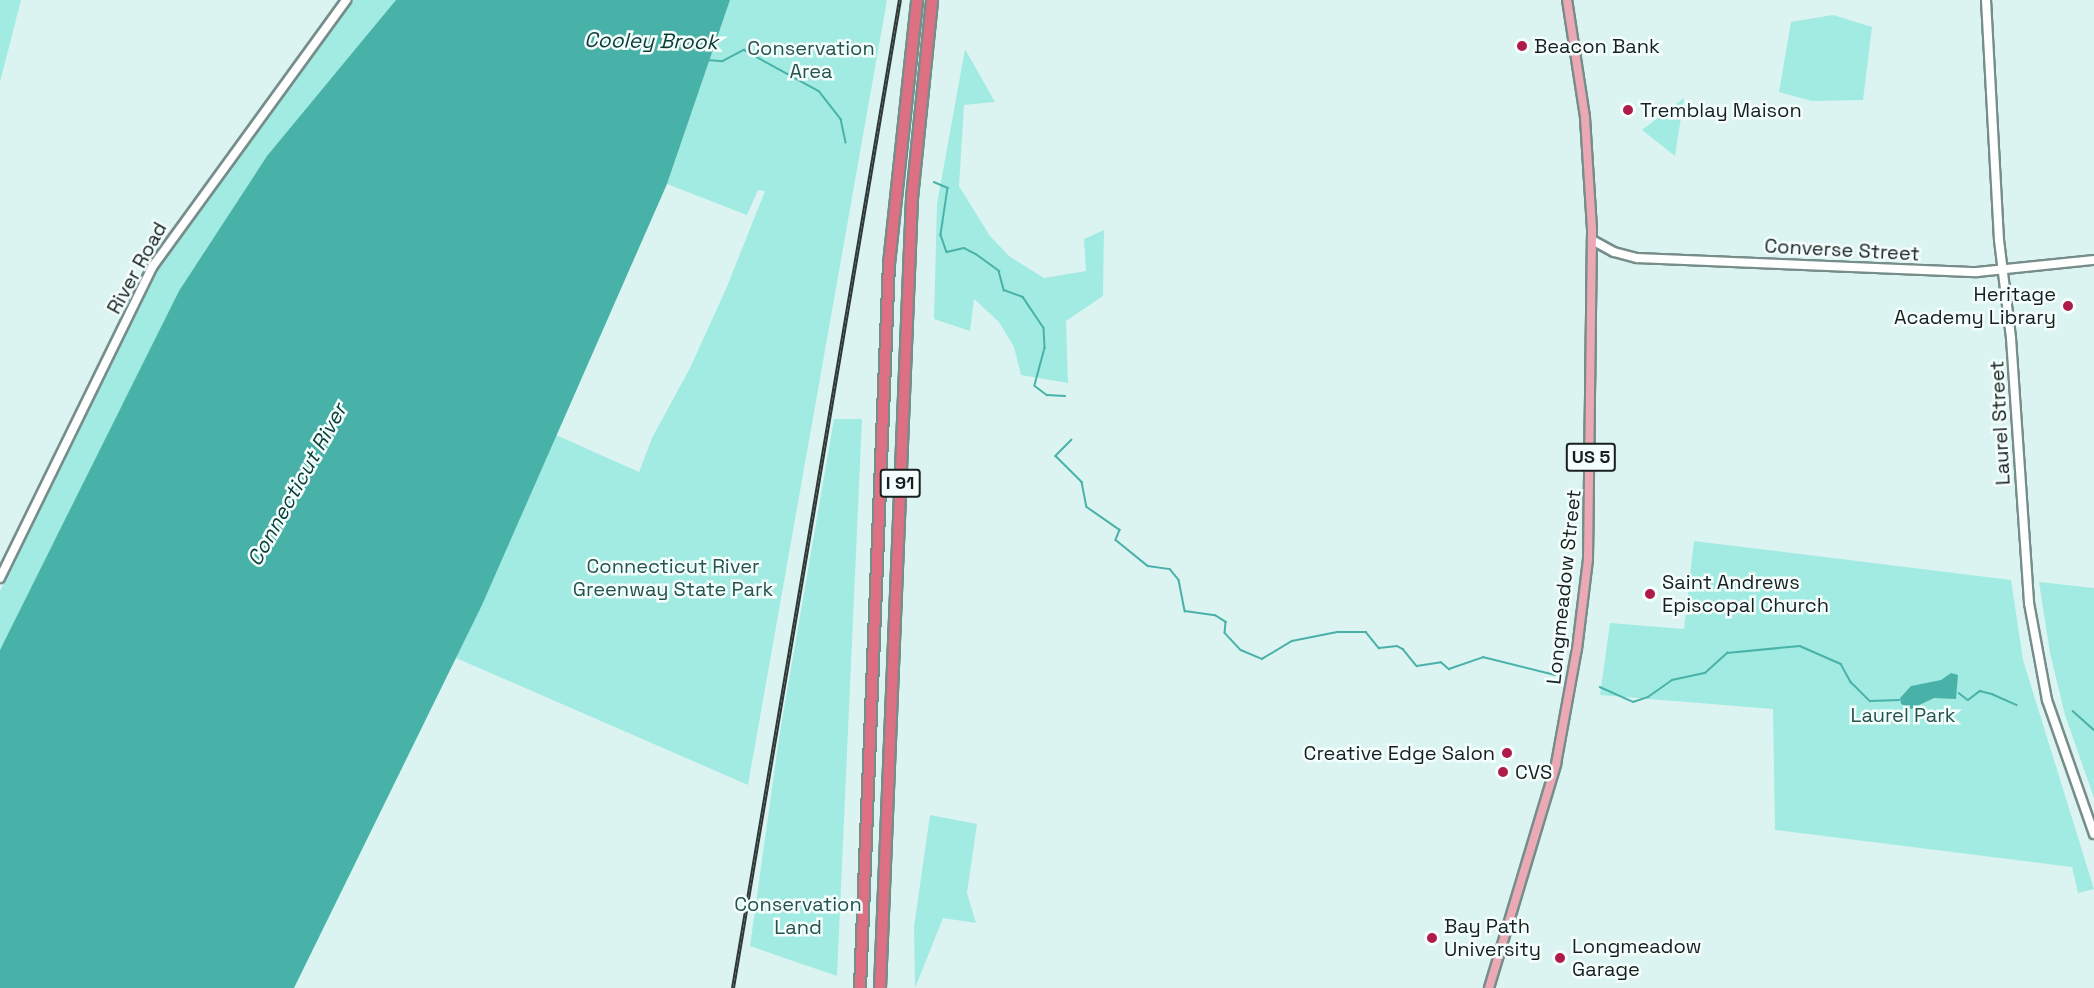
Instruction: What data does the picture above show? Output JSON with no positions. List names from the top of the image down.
{
  "streets": {
    "highway": ["I 91"],
    "main road": ["US 5", "Longmeadow Street"],
    "street": ["Converse Street", "River Road", "Laurel Street"]
  },
  "crossings": [
    ["Converse Street", "Laurel Street"],
    ["Converse Street", "Longmeadow Street"]
  ],
  "water": ["Cooley Brook", "Connecticut River"],
  "parks": [
    "Conservation Area",
    "Connecticut River Greenway State Park",
    "Laurel Park",
    "Conservation Land"
  ],
  "places": [
    "Beacon Bank",
    "Tremblay Maison",
    "Heritage Academy Library",
    "Saint Andrews Episcopal Church",
    "Creative Edge Salon",
    "CVS",
    "Bay Path University",
    "Longmeadow Garage"
  ]
}
